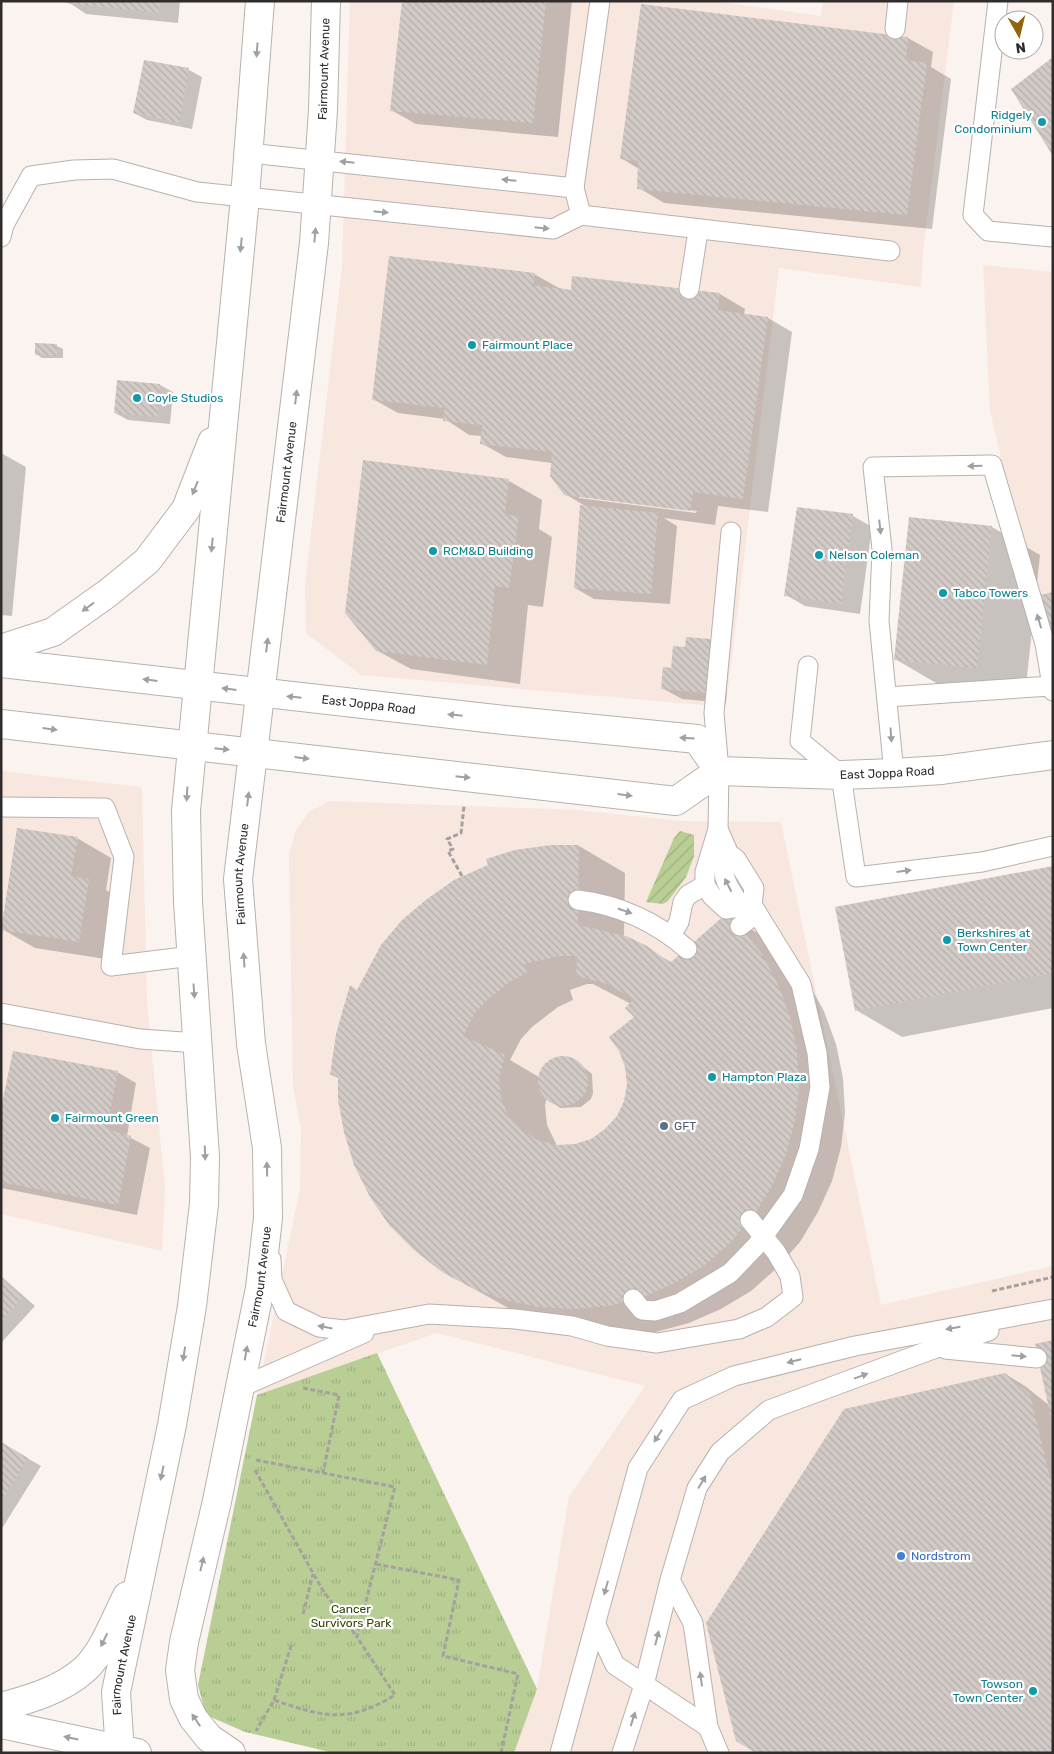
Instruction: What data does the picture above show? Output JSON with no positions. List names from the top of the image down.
{
  "streets": {
    "main road": ["Fairmount Avenue", "East Joppa Road"]
  },
  "crossings": [
    ["Fairmount Avenue", "East Joppa Road"]
  ],
  "parks": ["Cancer Survivors Park"],
  "places": [
    "Ridgely Condominium",
    "Fairmount Place",
    "Coyle Studios",
    "RCM&D Building",
    "Nelson Coleman",
    "Tabco Towers",
    "Berkshires at Town Center",
    "Hampton Plaza",
    "Fairmount Green",
    "GFT",
    "Nordstrom",
    "Towson Town Center"
  ],
  "north": "bottom"
}
